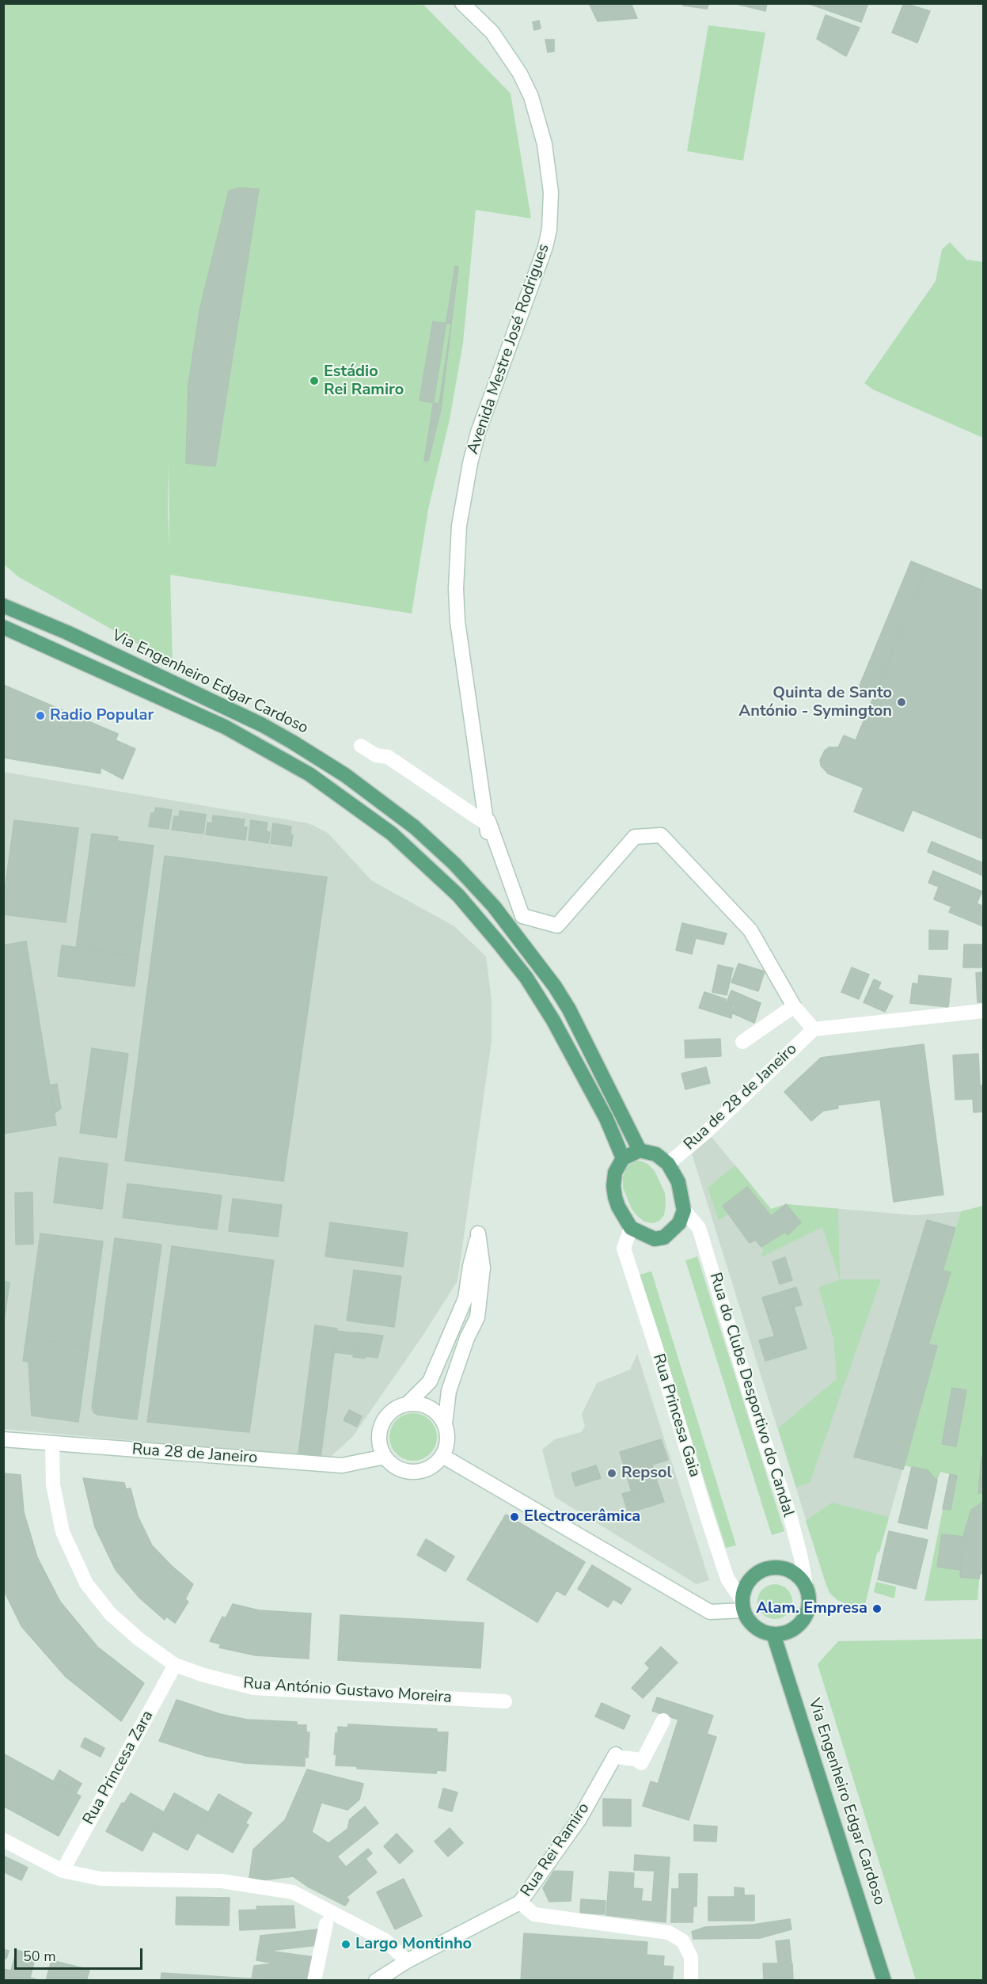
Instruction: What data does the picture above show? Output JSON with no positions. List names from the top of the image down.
{
  "streets": {
    "main road": ["Via Engenheiro Edgar Cardoso"],
    "street": [
      "Avenida Mestre José Rodrigues",
      "Rua de 28 de Janeiro",
      "Rua do Clube Desportivo do Candal",
      "Rua Princesa Gaia",
      "Rua 28 de Janeiro",
      "Rua António Gustavo Moreira",
      "Rua Princesa Zara",
      "Rua Rei Ramiro"
    ]
  },
  "crossings": [
    ["Via Engenheiro Edgar Cardoso", "Rua de 28 de Janeiro"],
    ["Via Engenheiro Edgar Cardoso", "Rua do Clube Desportivo do Candal"],
    ["Via Engenheiro Edgar Cardoso", "Rua Princesa Gaia"],
    ["Rua de 28 de Janeiro", "Rua do Clube Desportivo do Candal"],
    ["Rua de 28 de Janeiro", "Rua Princesa Gaia"],
    ["Rua do Clube Desportivo do Candal", "Rua Princesa Gaia"],
    ["Rua 28 de Janeiro", "Rua António Gustavo Moreira"],
    ["Rua António Gustavo Moreira", "Rua Princesa Zara"]
  ],
  "places": [
    "Estádio Rei Ramiro",
    "Quinta de Santo António - Symington",
    "Radio Popular",
    "Repsol",
    "Electrocerâmica",
    "Alam. Empresa",
    "Largo Montinho"
  ],
  "scale_bar": "50 m"
}
